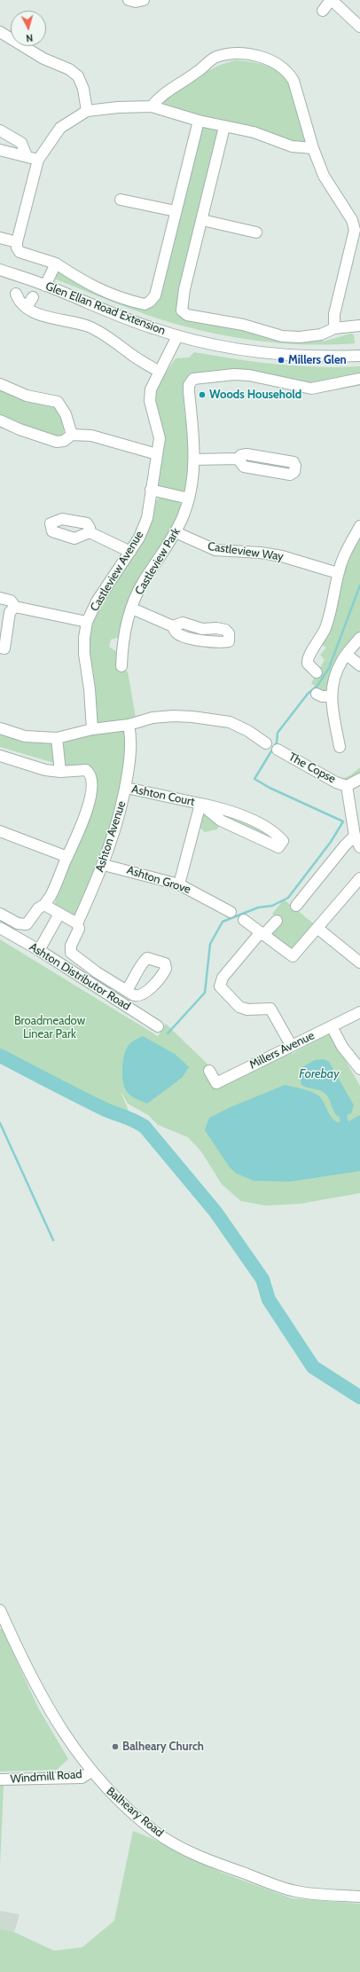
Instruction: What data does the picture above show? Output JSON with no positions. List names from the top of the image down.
{
  "streets": {
    "street": [
      "Glen Ellan Road Extension",
      "Castleview Way",
      "Castleview Park",
      "Castleview Avenue",
      "The Copse",
      "Ashton Court",
      "Ashton Avenue",
      "Ashton Grove",
      "Ashton Distributor Road",
      "Millers Avenue",
      "Windmill Road",
      "Balheary Road"
    ]
  },
  "crossings": [
    ["Glen Ellan Road Extension", "Castleview Avenue"],
    ["Castleview Way", "Castleview Park"],
    ["Ashton Court", "Ashton Avenue"],
    ["Ashton Avenue", "Ashton Grove"],
    ["Windmill Road", "Balheary Road"]
  ],
  "water": ["Forebay"],
  "parks": ["Broadmeadow Linear Park"],
  "places": ["Millers Glen", "Woods Household", "Balheary Church"],
  "north": "bottom"
}
